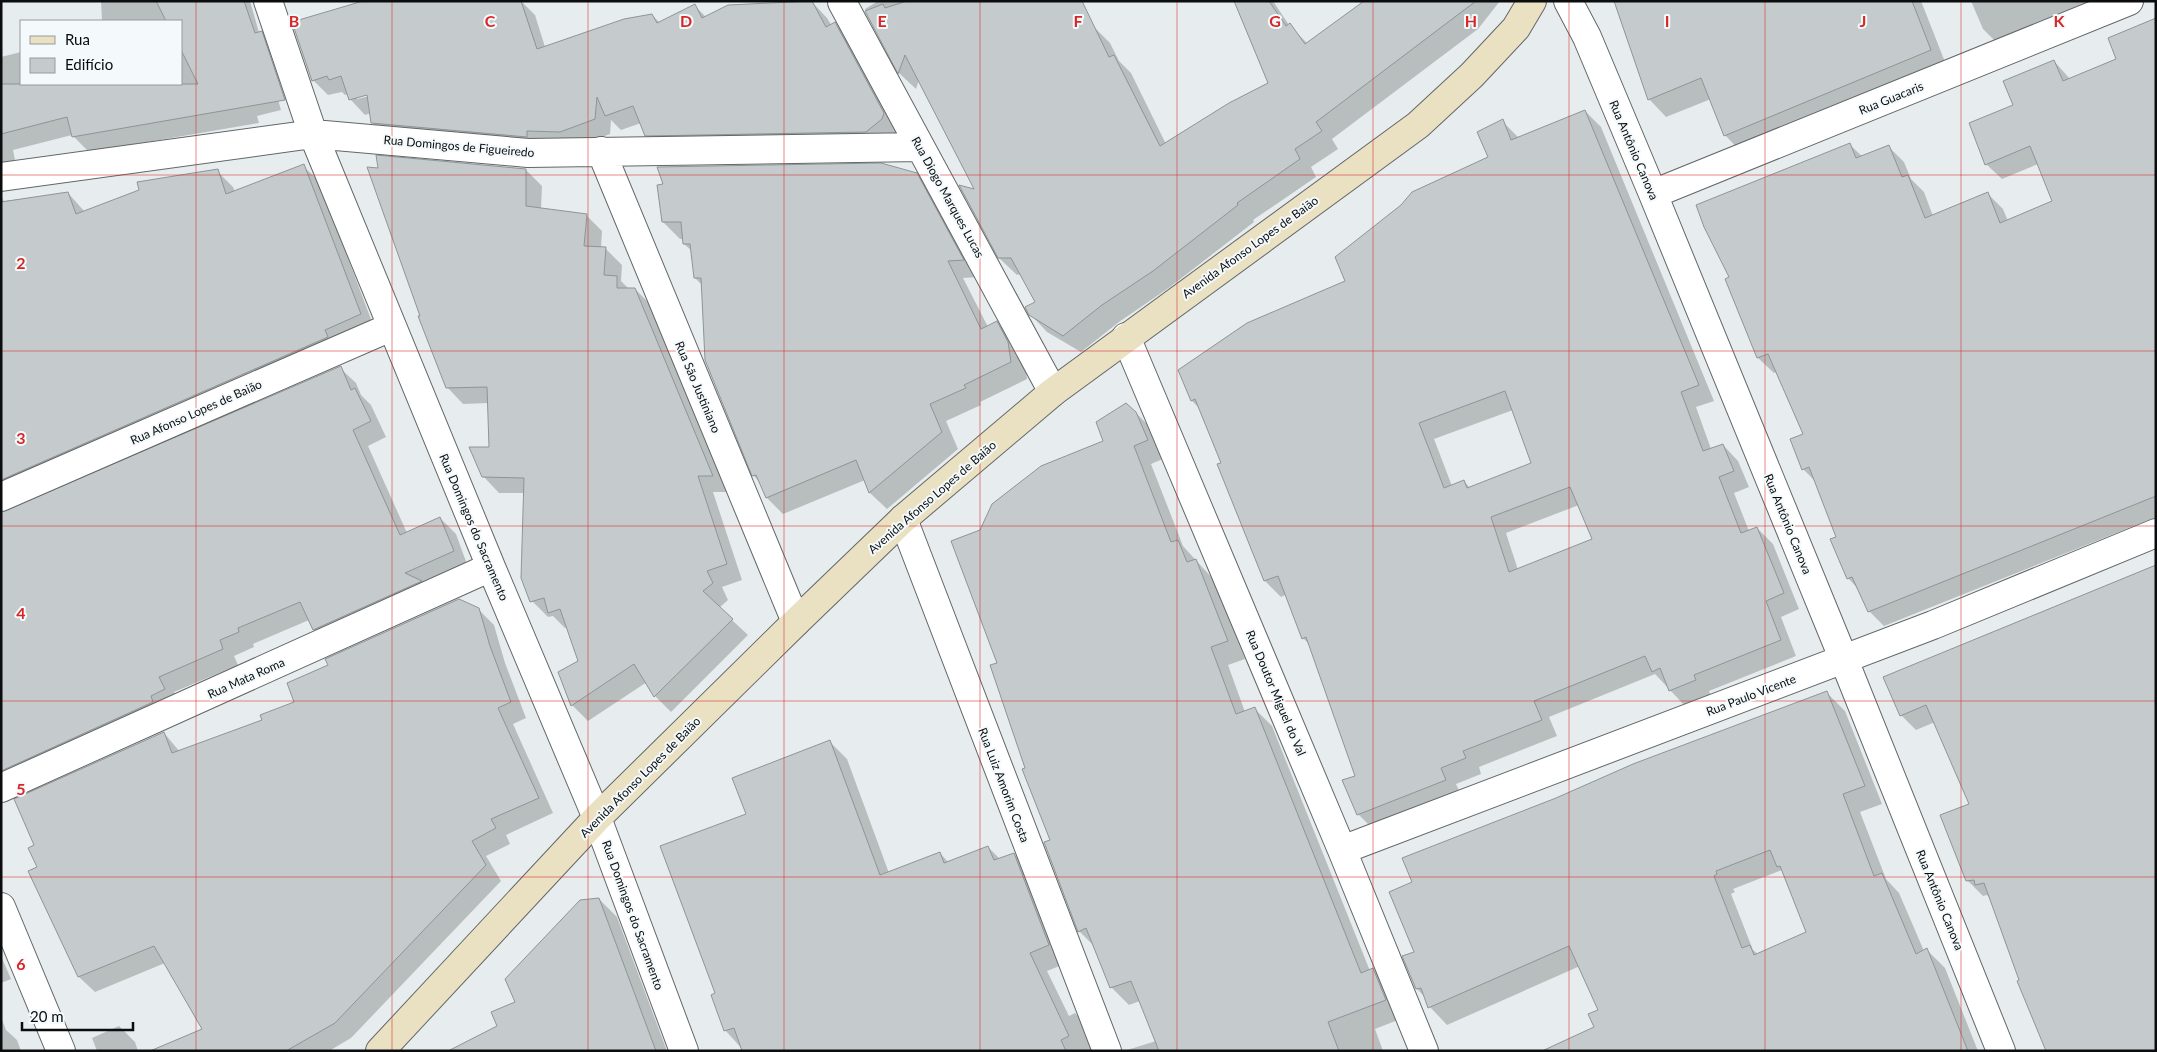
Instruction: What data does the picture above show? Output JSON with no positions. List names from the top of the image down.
{
  "streets": {
    "street": [
      "Rua Guacaris",
      "Rua Domingos de Figueiredo",
      "Rua Antônio Canova",
      "Rua Diogo Marques Lucas",
      "Avenida Afonso Lopes de Baião",
      "Rua São Justiniano",
      "Rua Afonso Lopes de Baião",
      "Rua Domingos do Sacramento",
      "Rua Mata Roma",
      "Rua Doutor Miguel do Val",
      "Rua Paulo Vicente",
      "Rua Luiz Amorim Costa"
    ]
  },
  "crossings": [
    ["Rua Guacaris", "Rua Antônio Canova"],
    ["Rua Domingos de Figueiredo", "Rua Diogo Marques Lucas"],
    ["Rua Domingos de Figueiredo", "Rua São Justiniano"],
    ["Rua Domingos de Figueiredo", "Rua Domingos do Sacramento"],
    ["Rua Antônio Canova", "Rua Paulo Vicente"],
    ["Rua Diogo Marques Lucas", "Avenida Afonso Lopes de Baião"],
    ["Avenida Afonso Lopes de Baião", "Rua São Justiniano"],
    ["Avenida Afonso Lopes de Baião", "Rua Domingos do Sacramento"],
    ["Avenida Afonso Lopes de Baião", "Rua Doutor Miguel do Val"],
    ["Avenida Afonso Lopes de Baião", "Rua Luiz Amorim Costa"],
    ["Rua Afonso Lopes de Baião", "Rua Domingos do Sacramento"],
    ["Rua Domingos do Sacramento", "Rua Mata Roma"],
    ["Rua Doutor Miguel do Val", "Rua Paulo Vicente"]
  ],
  "legend": ["Rua", "Edifício"],
  "scale_bar": "20 m",
  "grid": {
    "columns": [
      "B",
      "C",
      "D",
      "E",
      "F",
      "G",
      "H",
      "I",
      "J",
      "K"
    ],
    "rows": [
      "2",
      "3",
      "4",
      "5",
      "6"
    ]
  }
}
